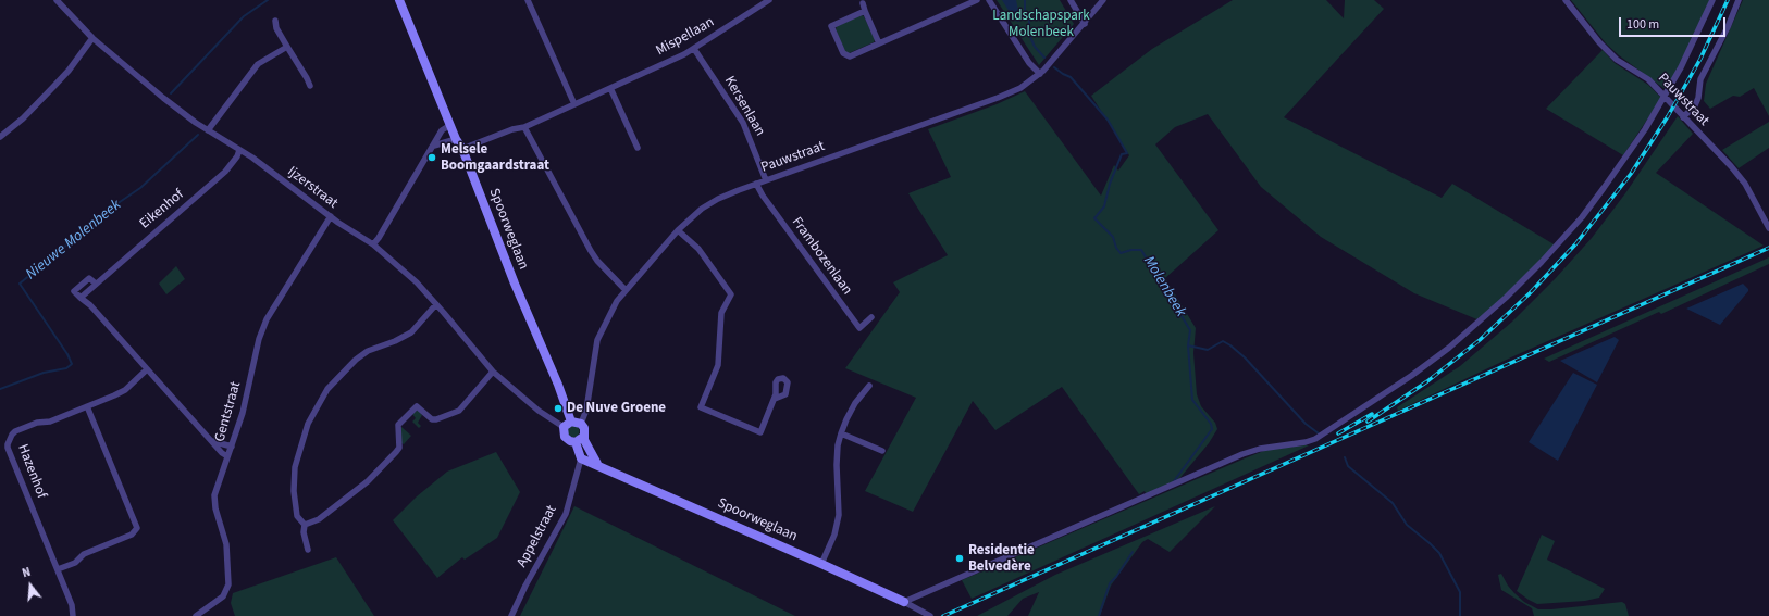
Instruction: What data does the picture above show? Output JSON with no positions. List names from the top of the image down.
{
  "streets": {
    "street": [
      "Mispellaan",
      "Pauwstraat",
      "Kersenlaan",
      "Ijzerstraat",
      "Eikenhof",
      "Spoorweglaan",
      "Frambozenlaan",
      "Gentstraat",
      "Hazenhof",
      "Appelstraat"
    ]
  },
  "crossings": [
    ["Mispellaan", "Kersenlaan"],
    ["Mispellaan", "Spoorweglaan"],
    ["Pauwstraat", "Kersenlaan"],
    ["Pauwstraat", "Ijzerstraat"],
    ["Pauwstraat", "Spoorweglaan"],
    ["Pauwstraat", "Frambozenlaan"],
    ["Ijzerstraat", "Eikenhof"],
    ["Ijzerstraat", "Spoorweglaan"],
    ["Ijzerstraat", "Gentstraat"],
    ["Eikenhof", "Gentstraat"],
    ["Eikenhof", "Hazenhof"],
    ["Spoorweglaan", "Appelstraat"]
  ],
  "water": ["Nieuwe Molenbeek", "Molenbeek"],
  "parks": ["Landschapspark Molenbeek"],
  "places": ["Melsele Boomgaardstraat", "De Nuve Groene", "Residentie Belvedère"],
  "scale_bar": "100 m",
  "north": "top"
}
